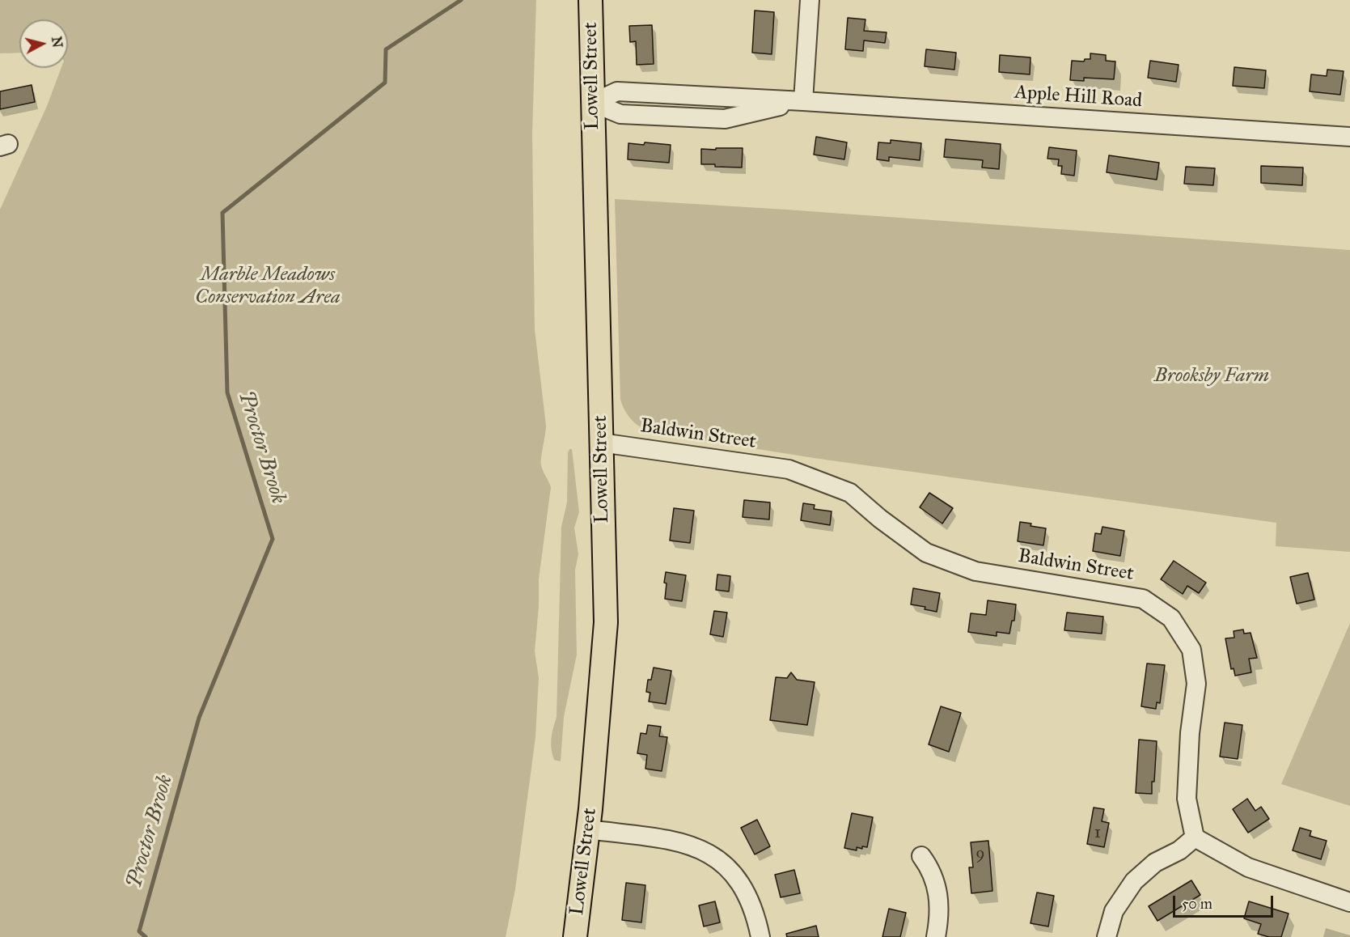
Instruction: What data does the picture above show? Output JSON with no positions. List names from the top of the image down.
{
  "streets": {
    "main road": ["Lowell Street"],
    "street": ["Apple Hill Road", "Baldwin Street"]
  },
  "crossings": [
    ["Lowell Street", "Apple Hill Road"],
    ["Lowell Street", "Baldwin Street"]
  ],
  "water": ["Proctor Brook"],
  "parks": ["Marble Meadows Conservation Area", "Brooksby Farm"],
  "house_numbers": ["1", "9"],
  "scale_bar": "50 m",
  "north": "right"
}
